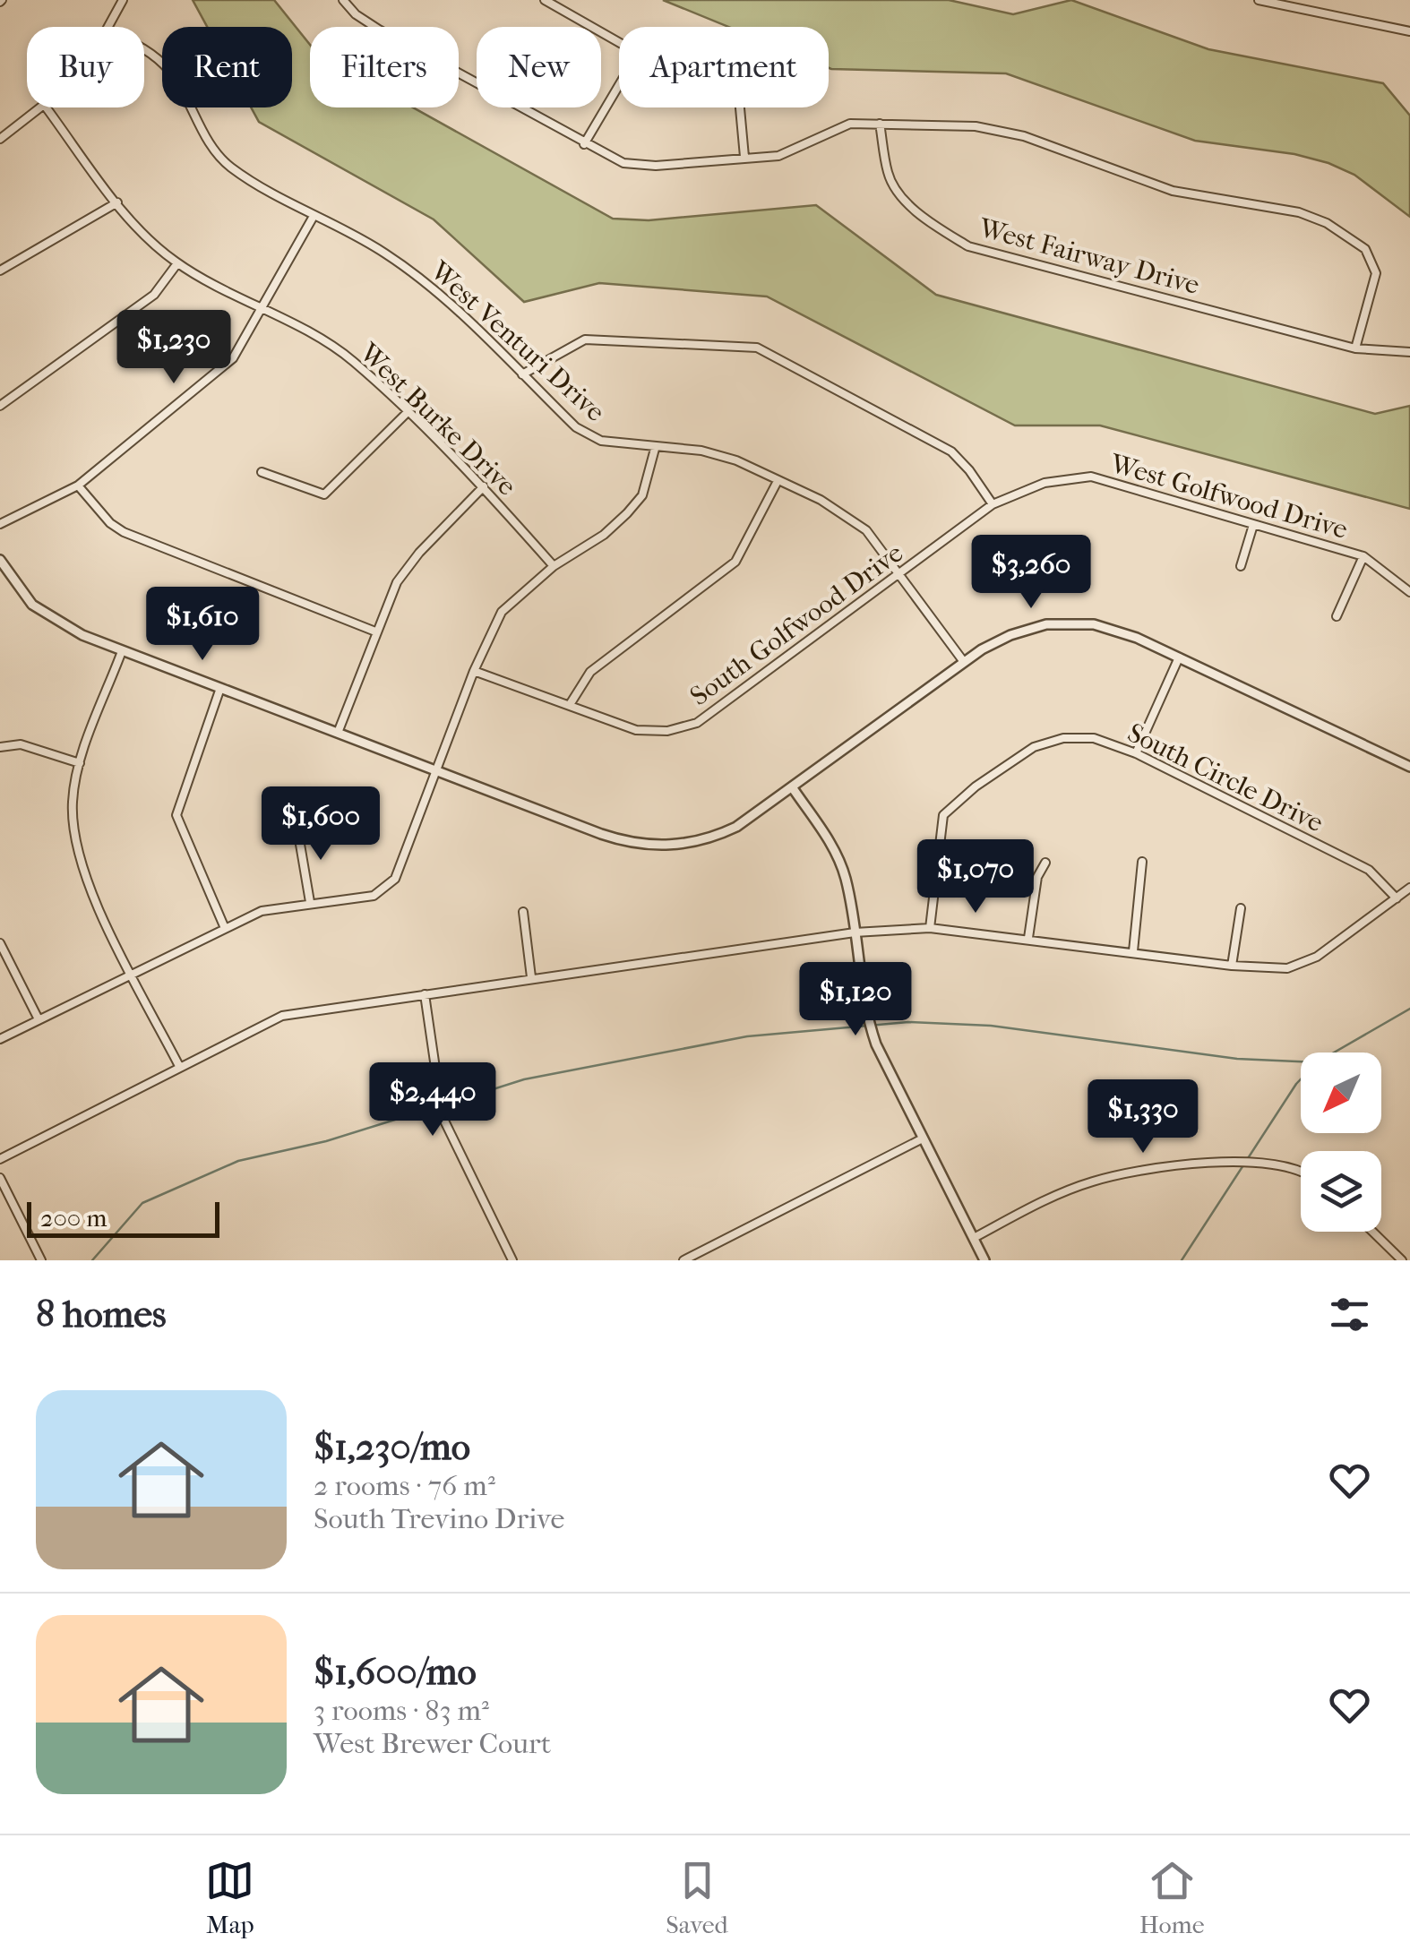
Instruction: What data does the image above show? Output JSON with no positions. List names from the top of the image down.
{
  "streets": {
    "street": [
      "West Fairway Drive",
      "West Venturi Drive",
      "West Burke Drive",
      "West Golfwood Drive",
      "South Golfwood Drive",
      "South Circle Drive"
    ]
  },
  "crossings": [
    ["West Venturi Drive", "South Golfwood Drive"],
    ["West Golfwood Drive", "South Golfwood Drive"]
  ],
  "scale_bar": "200 m",
  "north": "bottom left",
  "page": {
    "chip": [
      "Buy",
      "Rent",
      "Filters",
      "New",
      "Apartment"
    ],
    "price": [
      "$1,230",
      "$3,260",
      "$1,610",
      "$1,600",
      "$1,070",
      "$1,120",
      "$2,440",
      "$1,330"
    ],
    "scale": "200 m",
    "heading": "8 homes",
    "list": [
      {
        "name": "$1,230/mo",
        "note": "2 rooms · 76 m² · South Trevino Drive"
      },
      {
        "name": "$1,600/mo",
        "note": "3 rooms · 83 m² · West Brewer Court"
      }
    ],
    "tabs": ["Map", "Saved", "Home"]
  }
}
